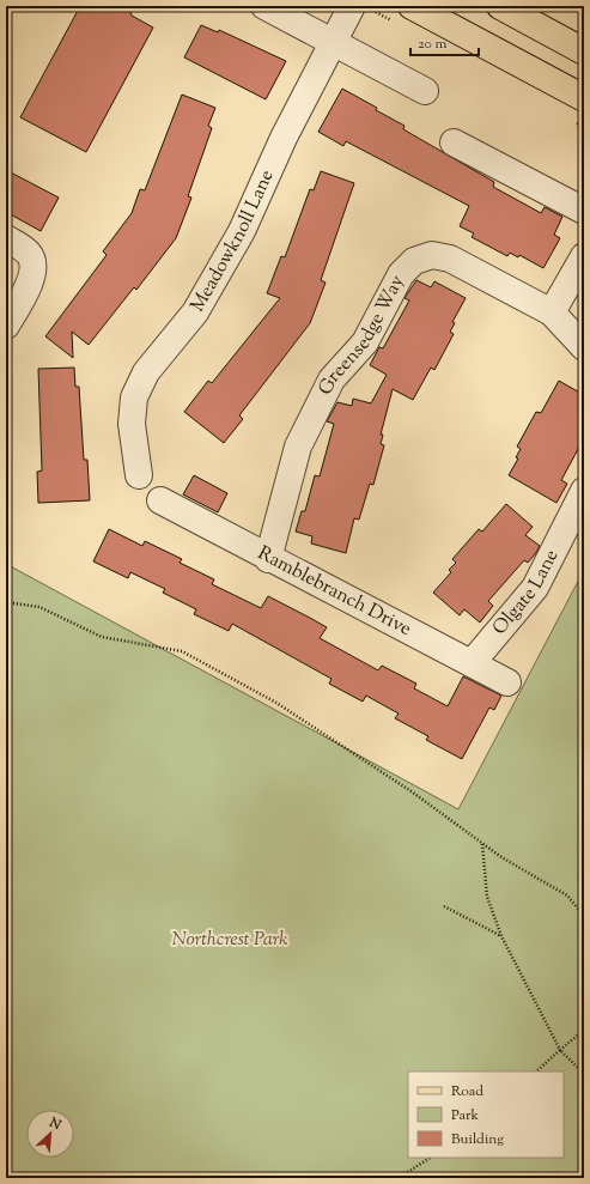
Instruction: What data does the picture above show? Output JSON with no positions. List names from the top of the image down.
{
  "streets": {
    "street": [
      "Meadowknoll Lane",
      "Greensedge Way",
      "Olgate Lane",
      "Ramblebranch Drive"
    ]
  },
  "crossings": [
    ["Greensedge Way", "Ramblebranch Drive"],
    ["Olgate Lane", "Ramblebranch Drive"]
  ],
  "parks": ["Northcrest Park"],
  "legend": ["Road", "Park", "Building"],
  "scale_bar": "20 m",
  "north": "top right"
}
